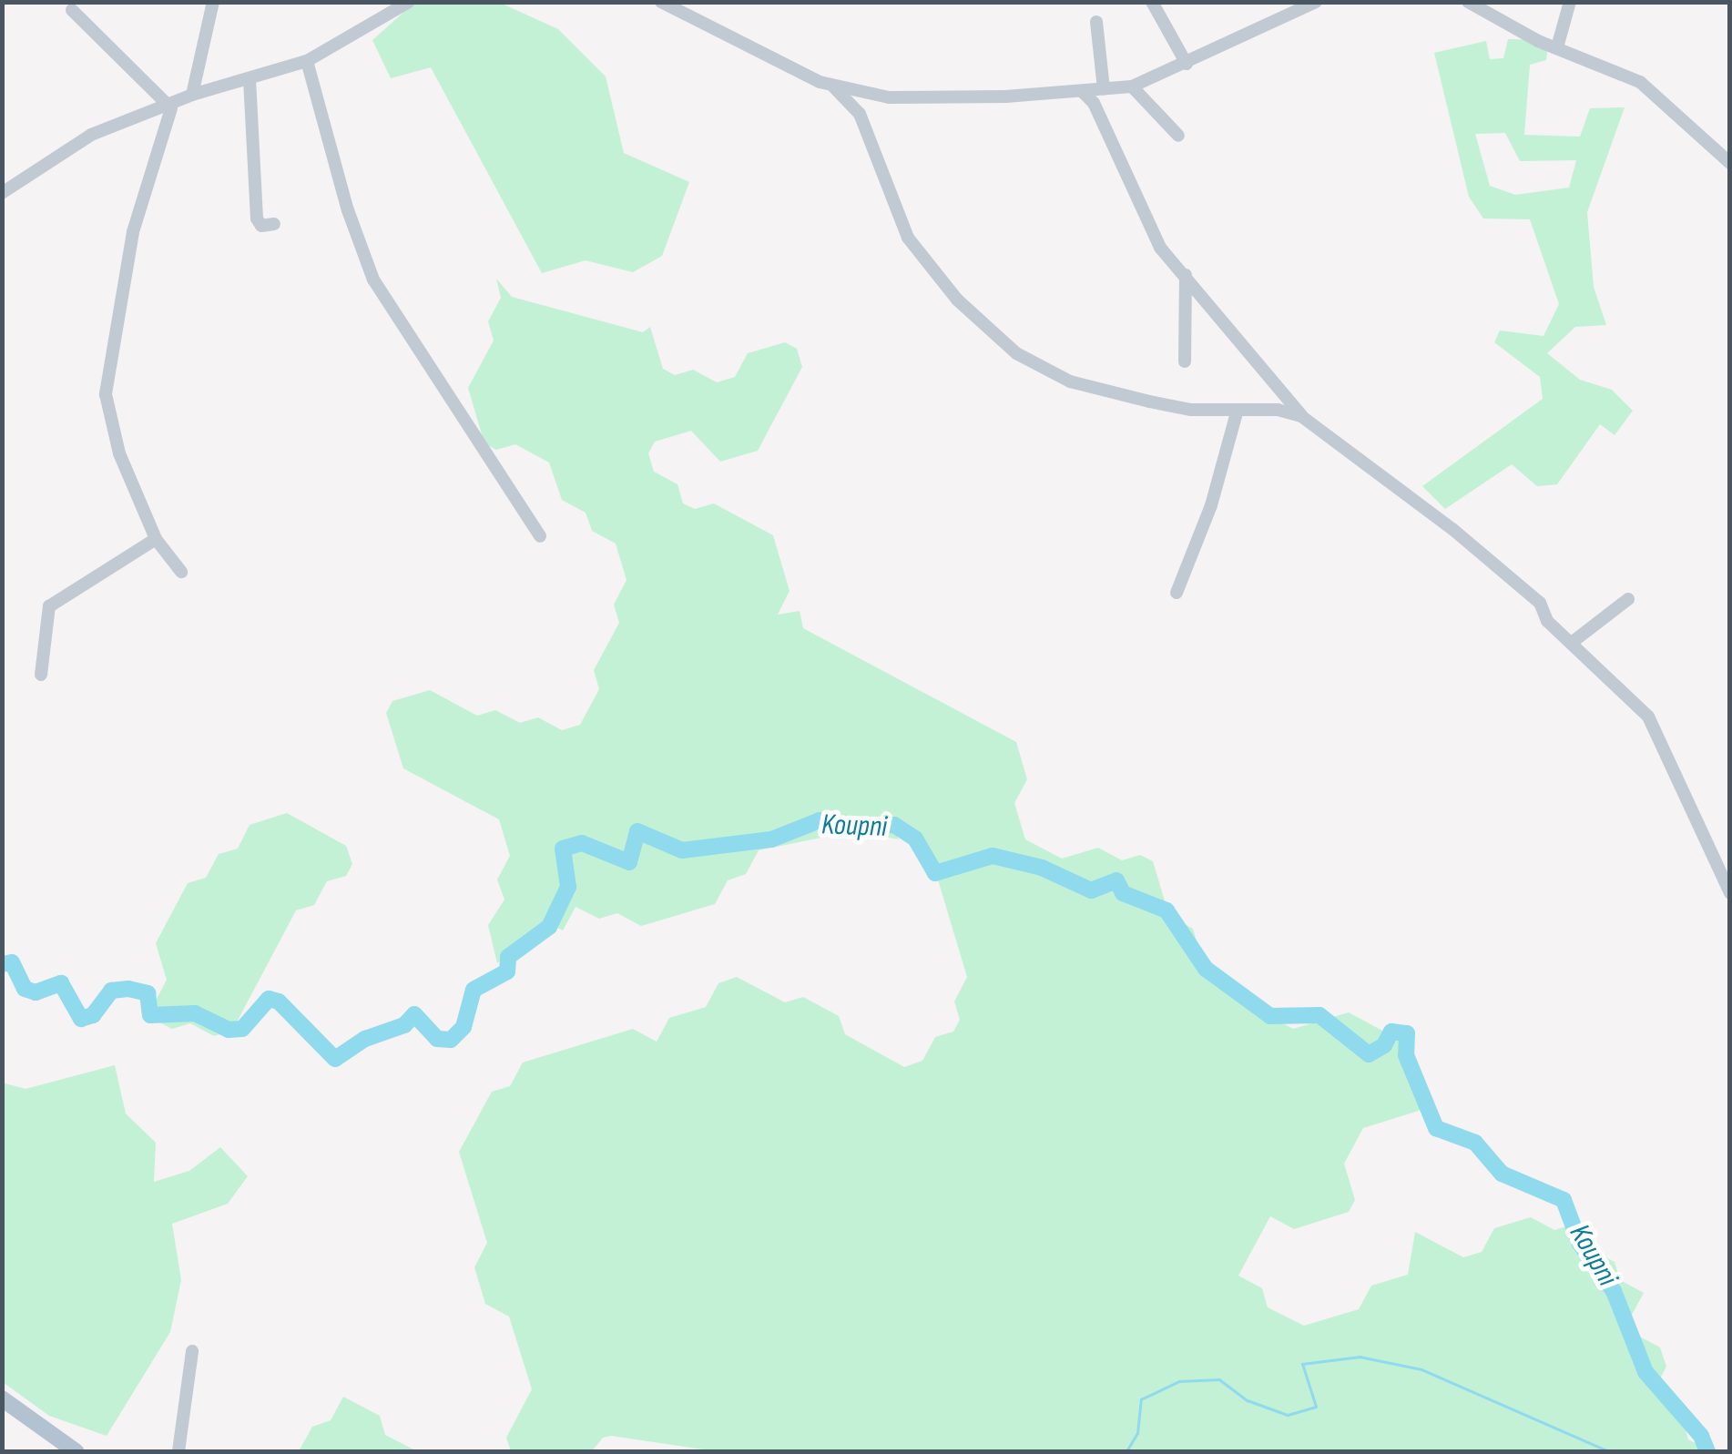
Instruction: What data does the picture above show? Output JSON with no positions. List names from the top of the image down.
{
  "water": ["Koupni"]
}
